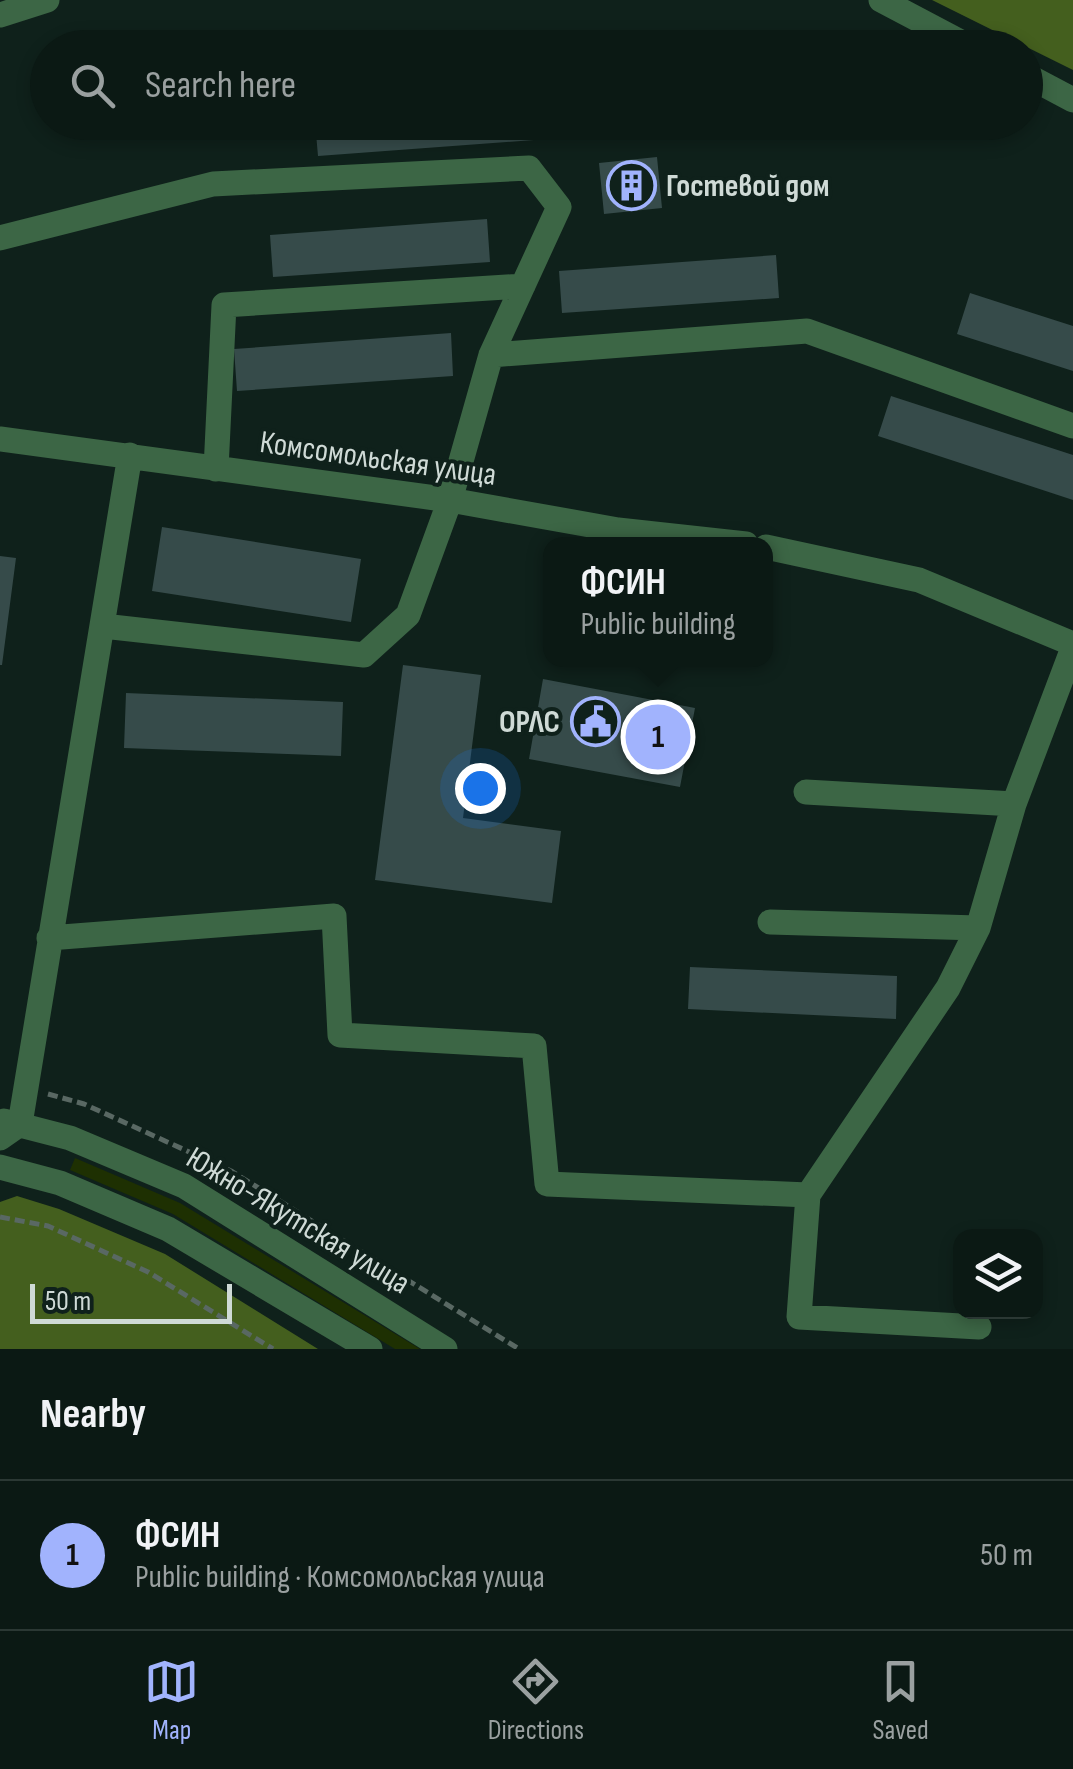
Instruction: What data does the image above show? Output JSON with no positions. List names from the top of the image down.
{
  "streets": {
    "street": ["Комсомольская улица", "Южно-Якутская улица"]
  },
  "places": {
    "building": ["Гостевой дом"],
    "public building": ["ОРЛС"]
  },
  "scale_bar": "50 m",
  "page": {
    "search": "Search here",
    "popup": ["ФСИН", "Public building"],
    "pins": "1",
    "scale": "50 m",
    "heading": "Nearby",
    "list": [
      {
        "mark": "1",
        "name": "ФСИН",
        "note": "Public building · Комсомольская улица",
        "value": "50 m"
      }
    ],
    "nav": ["Map", "Directions", "Saved"]
  }
}
